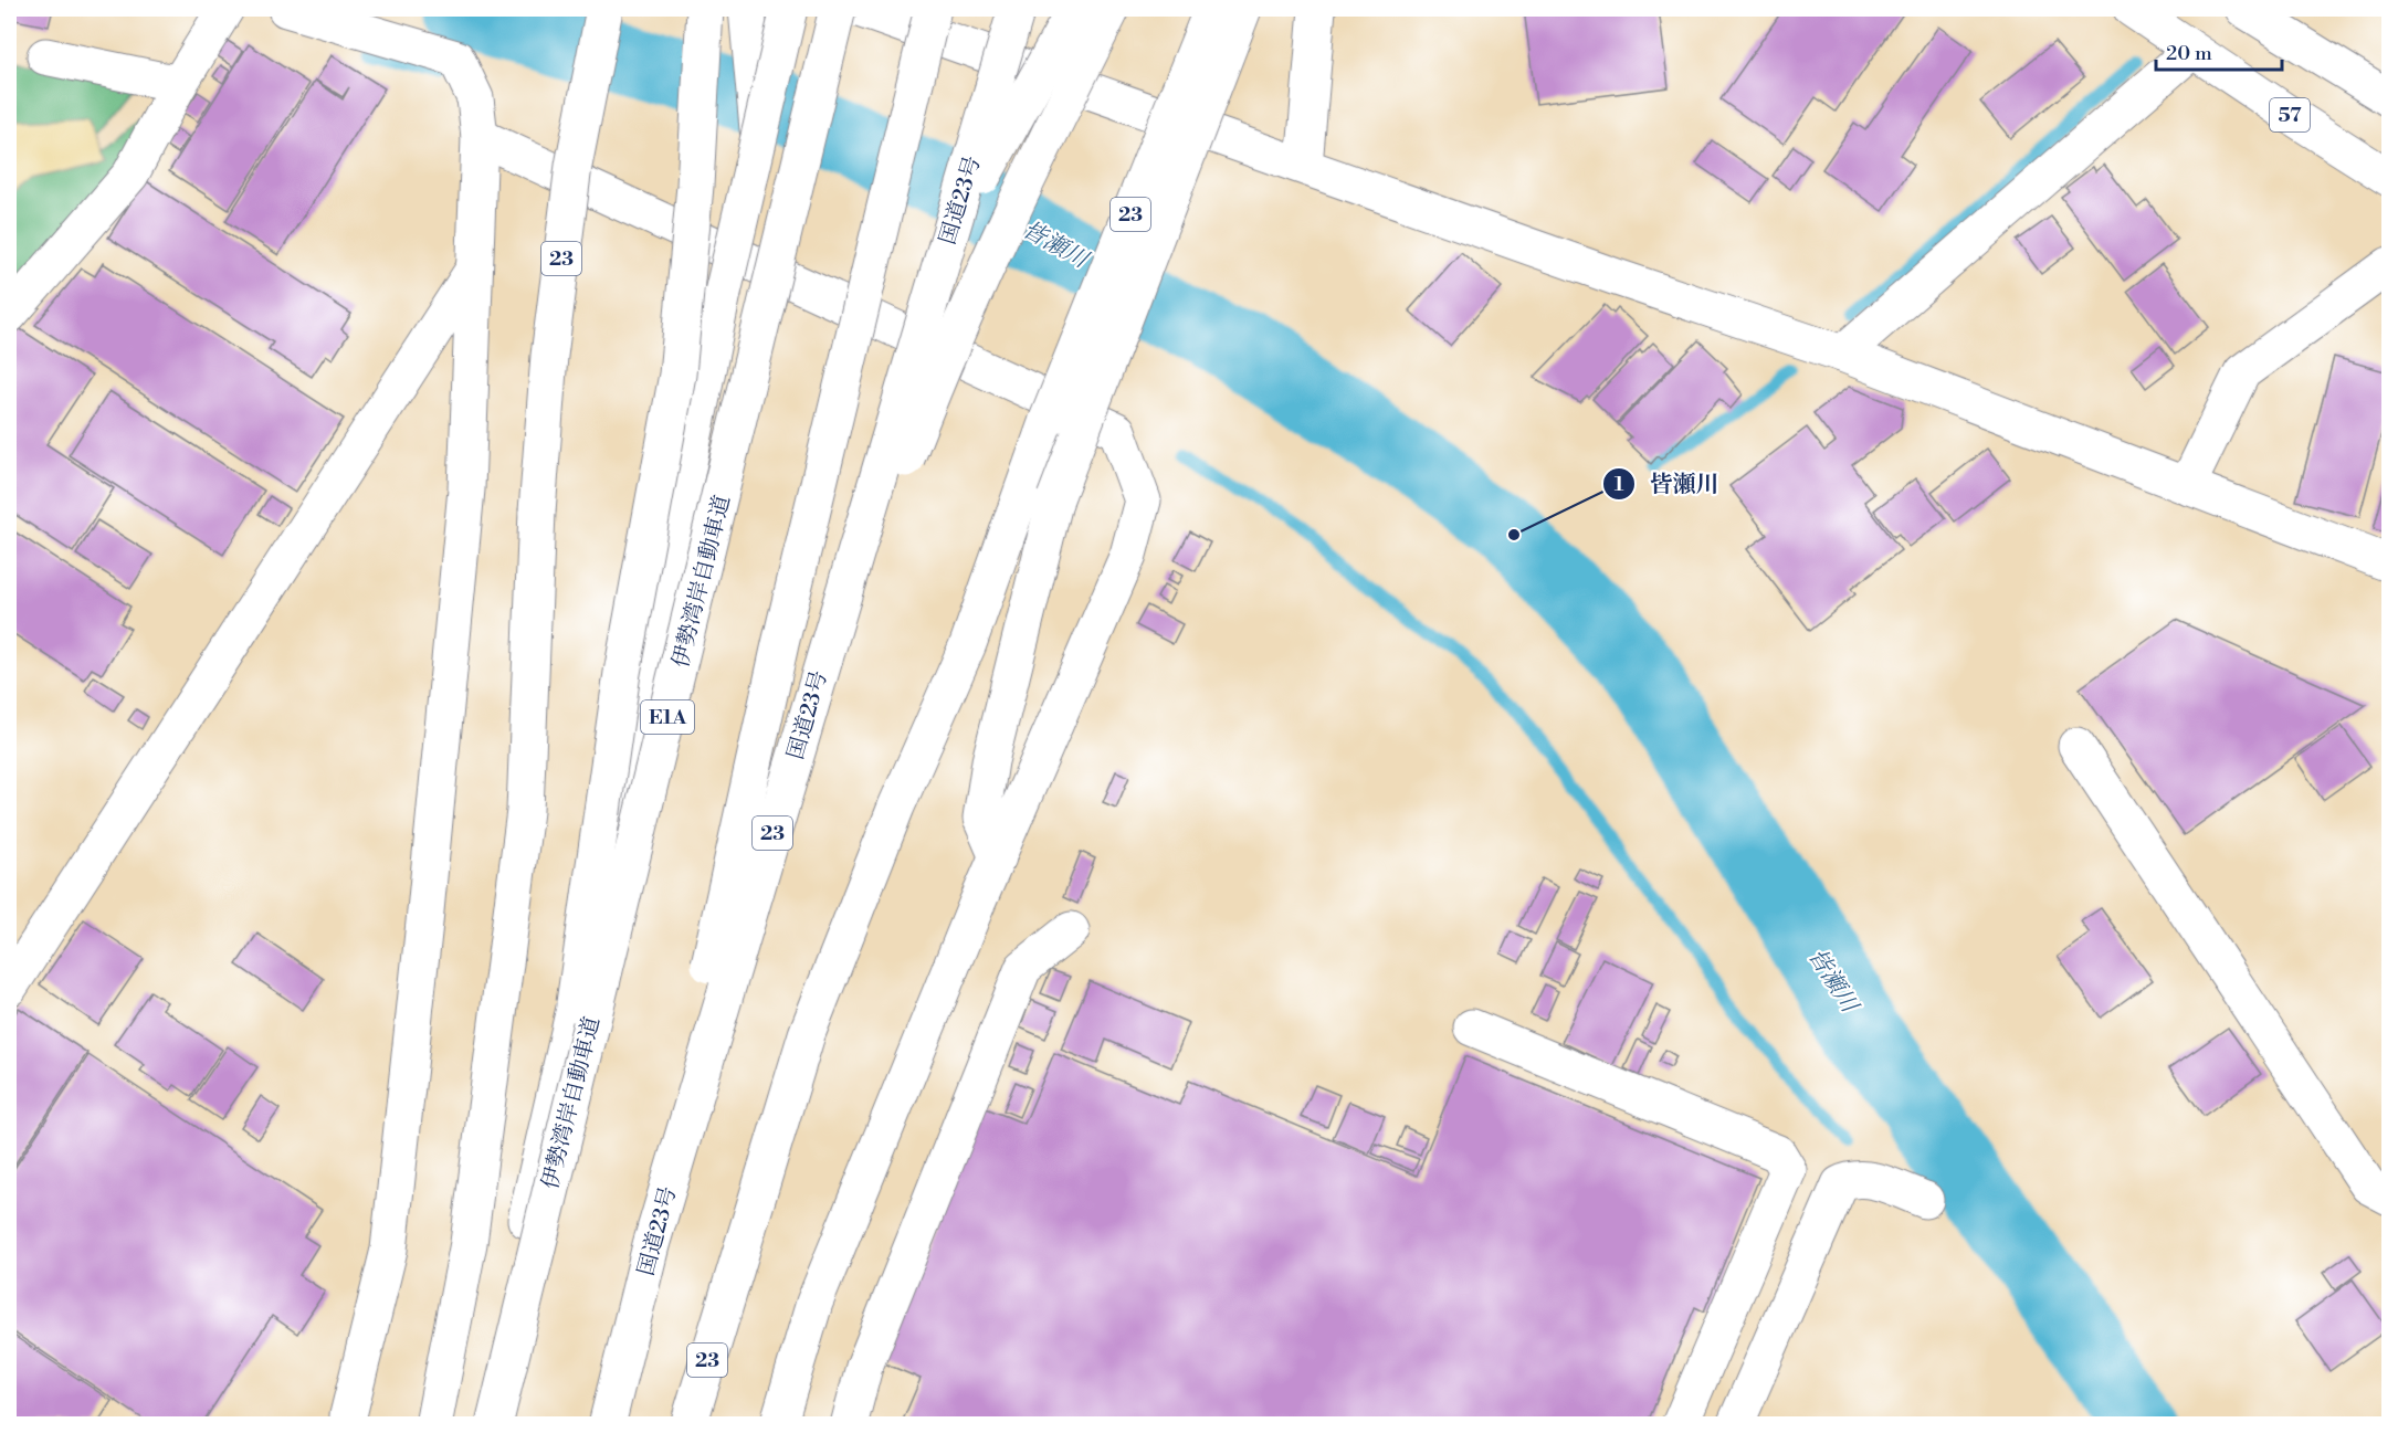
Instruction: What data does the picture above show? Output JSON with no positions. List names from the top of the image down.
{
  "streets": {
    "main road": [
      "57",
      "国道23号",
      "23",
      "伊勢湾岸自動車道",
      "E1A"
    ]
  },
  "water": ["皆瀬川"],
  "places": ["皆瀬川"],
  "scale_bar": "20 m"
}
